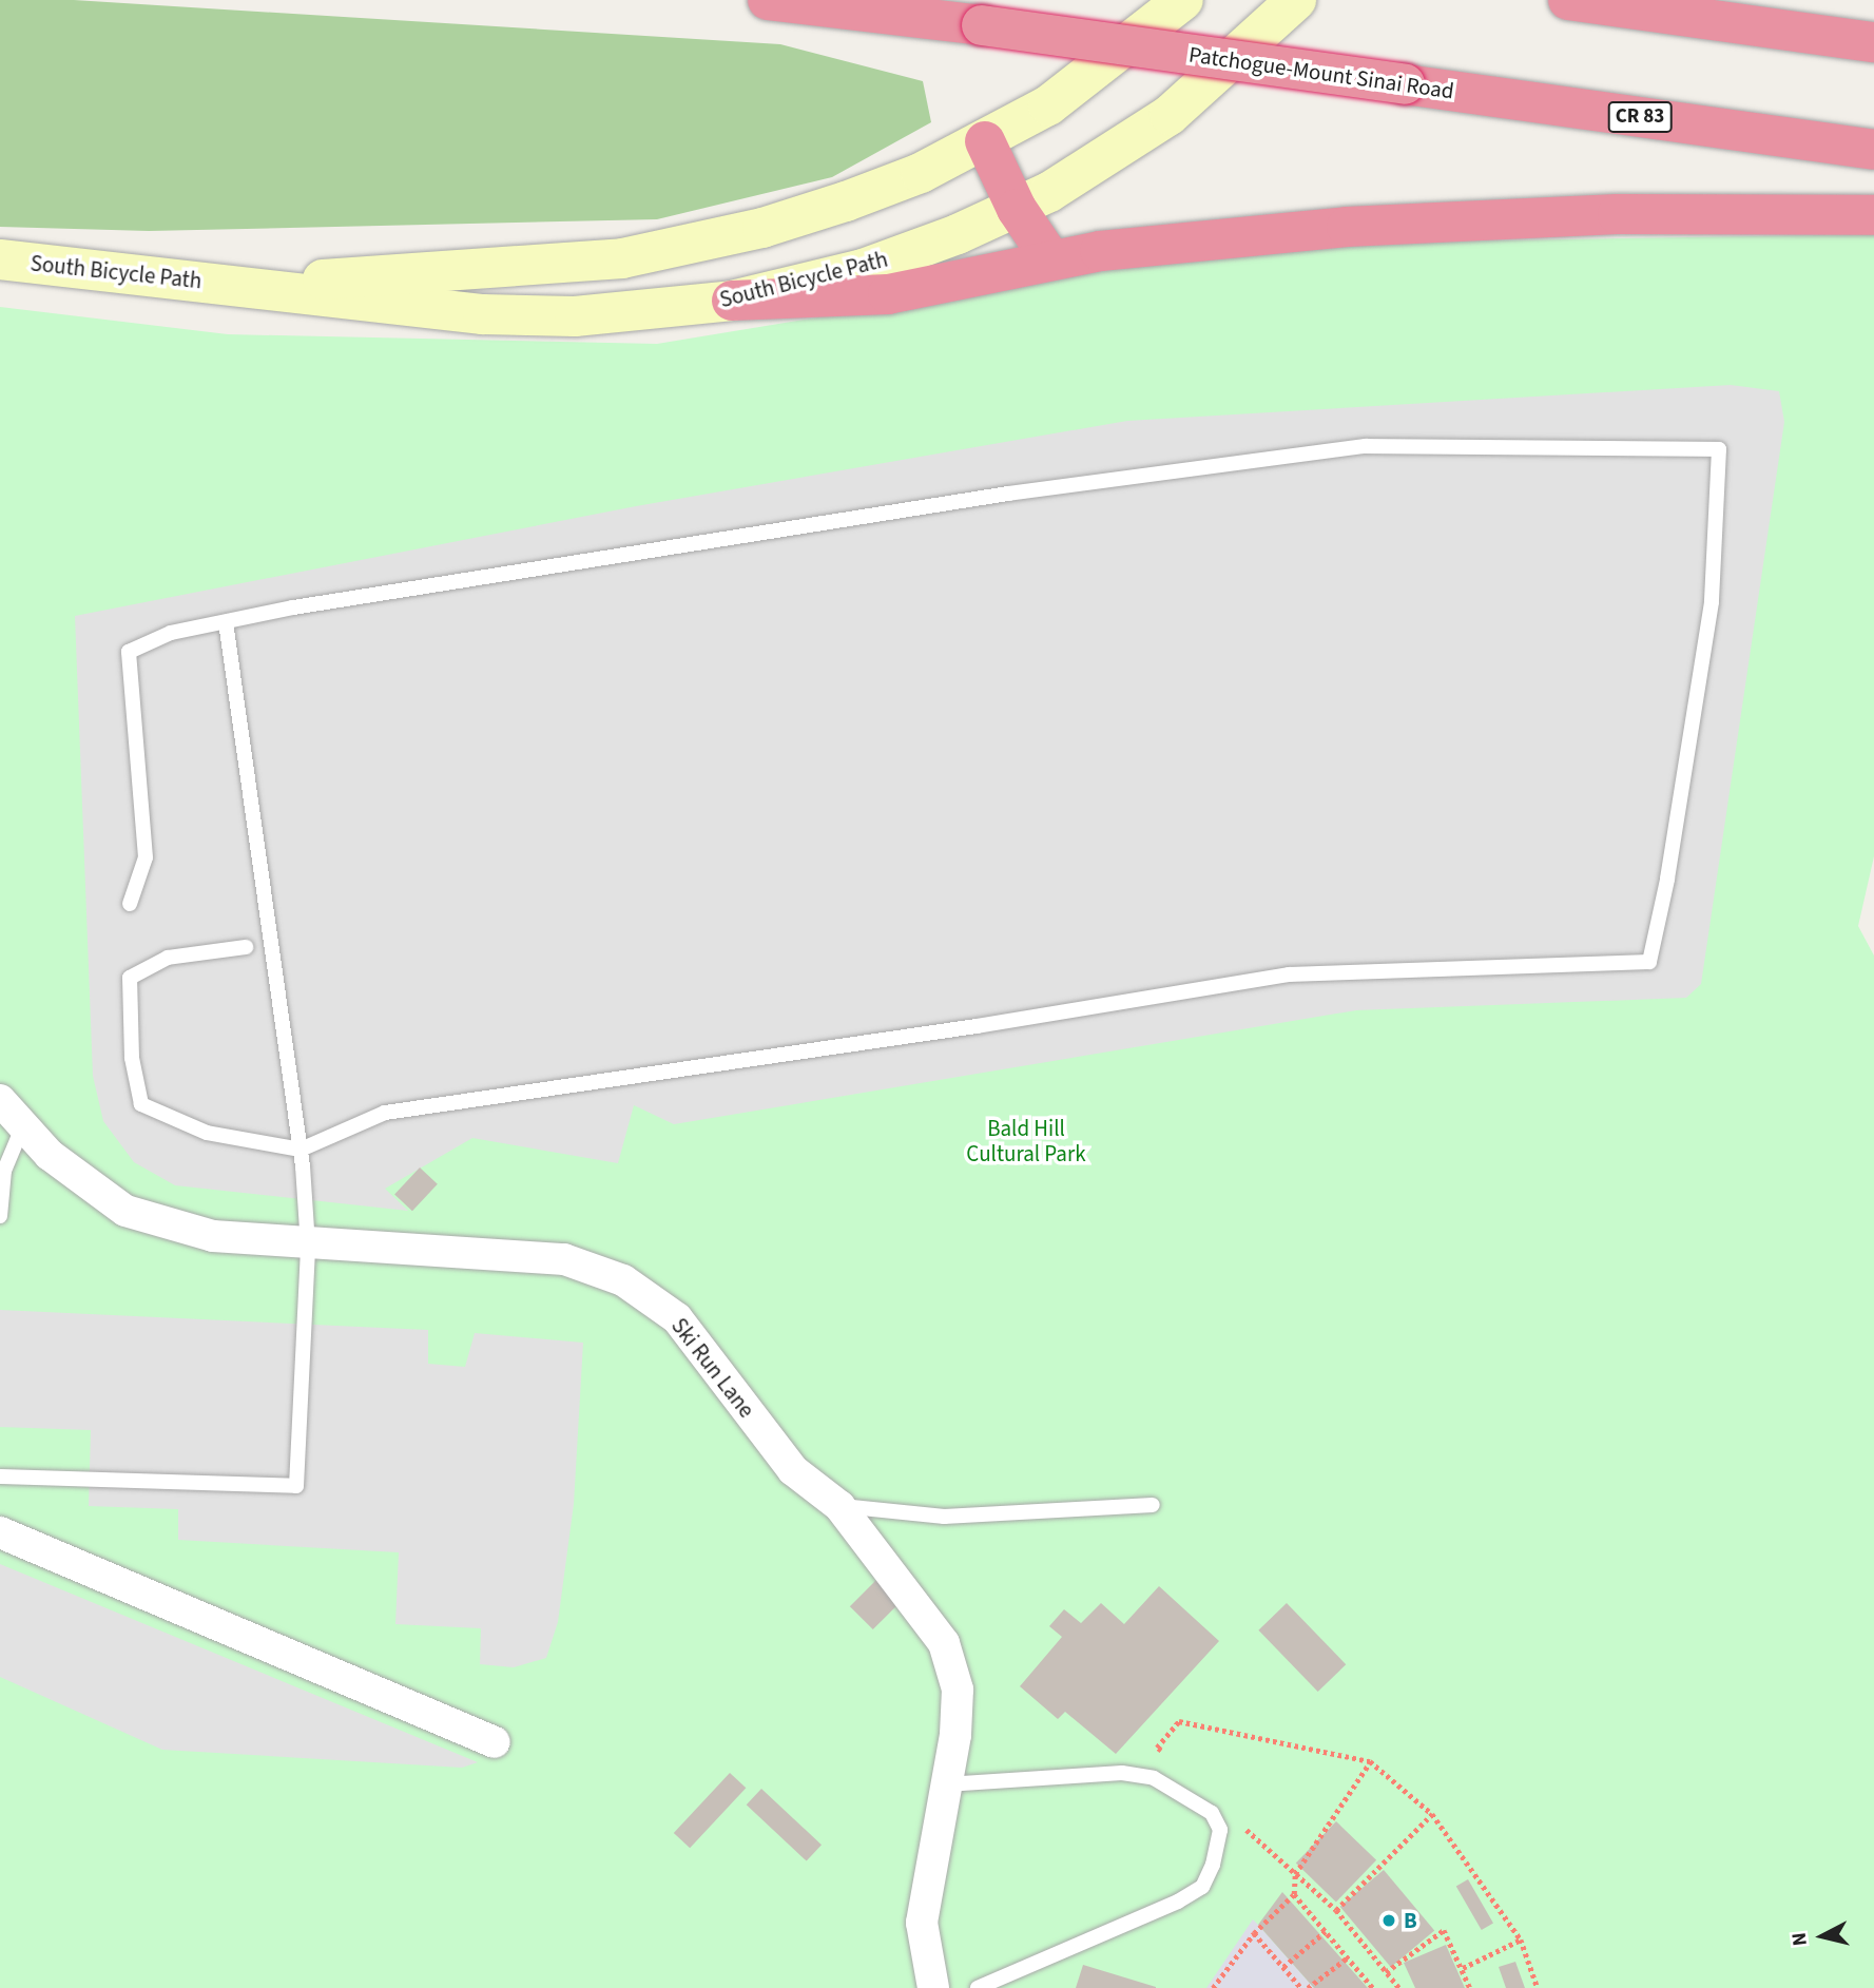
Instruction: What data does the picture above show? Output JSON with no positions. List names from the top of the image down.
{
  "streets": {
    "highway": ["Patchogue-Mount Sinai Road", "CR 83"],
    "street": ["South Bicycle Path", "Ski Run Lane"]
  },
  "parks": ["Bald Hill Cultural Park"],
  "places": ["B"],
  "north": "left"
}
